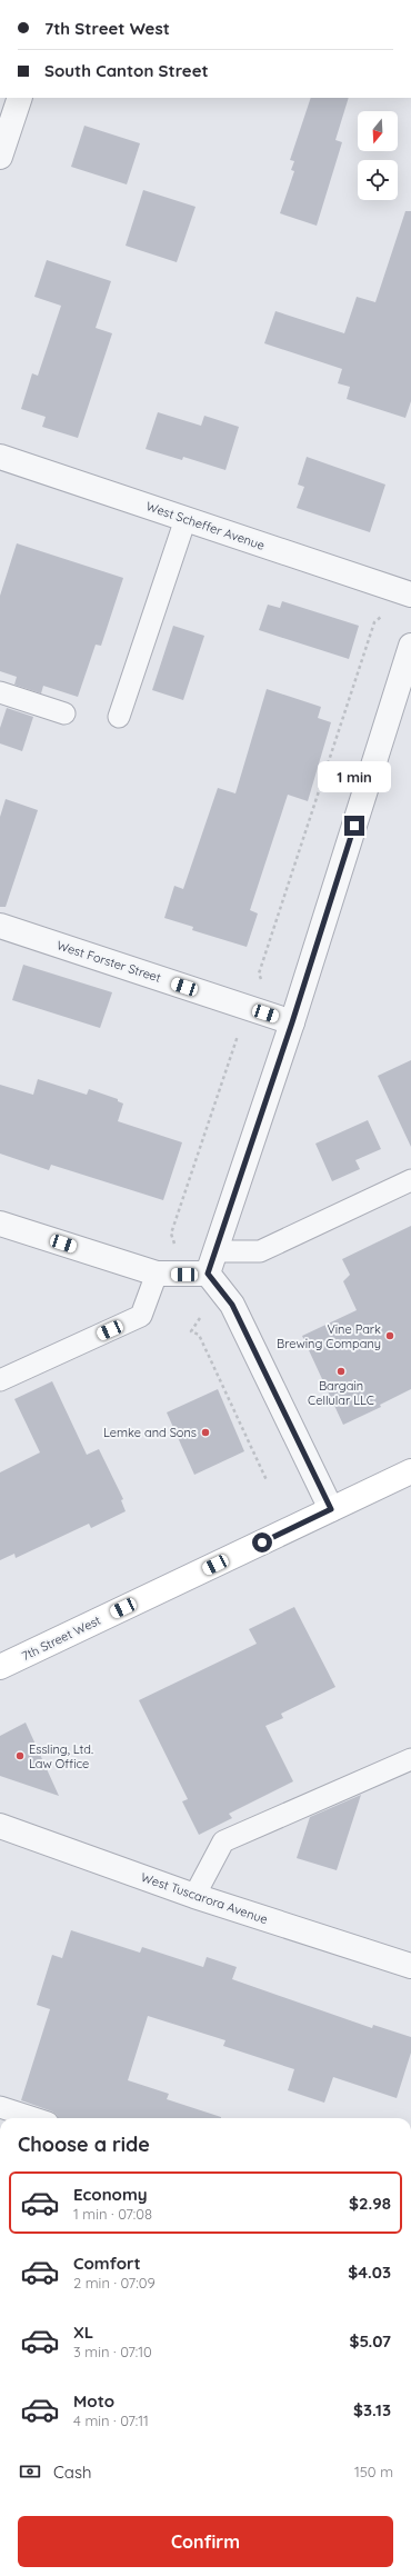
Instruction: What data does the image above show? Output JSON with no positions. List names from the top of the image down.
{
  "streets": {
    "main road": ["7th Street West"],
    "street": ["West Scheffer Avenue", "West Forster Street", "West Tuscarora Avenue"]
  },
  "places": [
    "Vine Park Brewing Company",
    "Bargain Cellular LLC",
    "Lemke and Sons",
    "Essling, Ltd. Law Office"
  ],
  "north": "bottom",
  "page": {
    "banner": ["7th Street West", "South Canton Street"],
    "bubble": "1 min",
    "heading": "Choose a ride",
    "list": [
      {
        "name": "Economy",
        "note": "1 min · 07:08",
        "value": "$2.98"
      },
      {
        "name": "Comfort",
        "note": "2 min · 07:09",
        "value": "$4.03"
      },
      {
        "name": "XL",
        "note": "3 min · 07:10",
        "value": "$5.07"
      },
      {
        "name": "Moto",
        "note": "4 min · 07:11",
        "value": "$3.13"
      }
    ],
    "pay": ["Cash", "150 m"],
    "buttons": "Confirm"
  }
}
